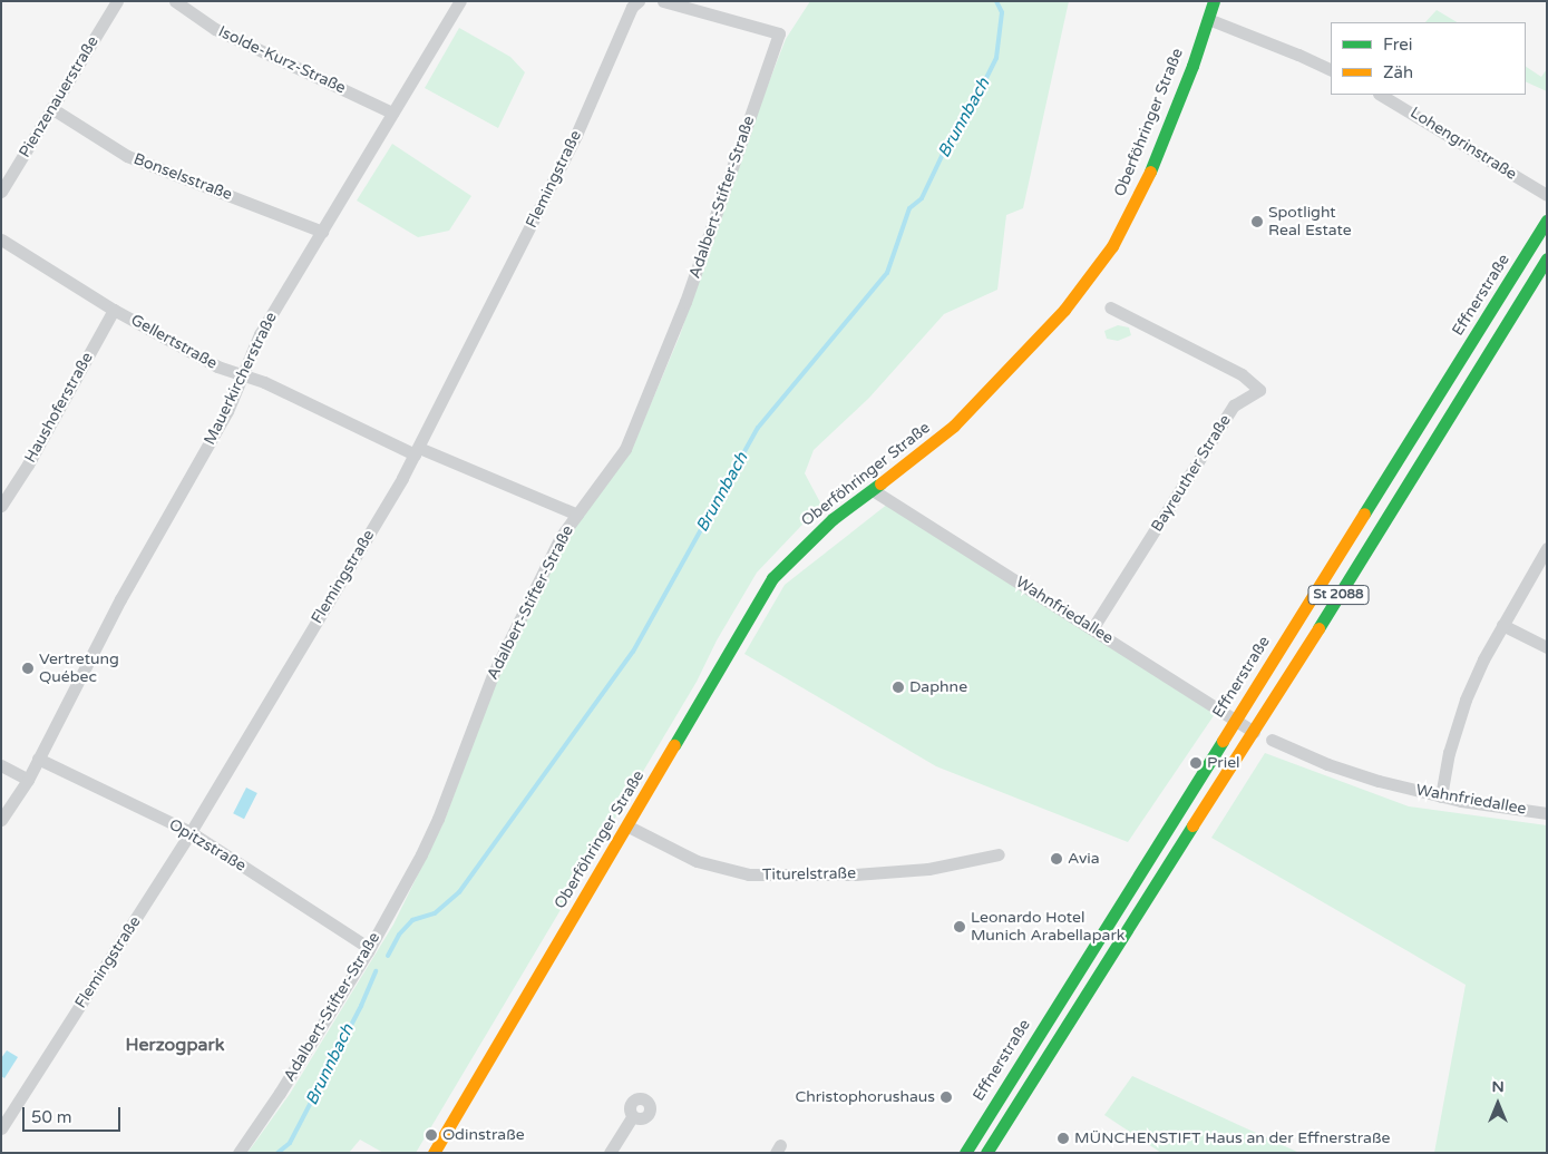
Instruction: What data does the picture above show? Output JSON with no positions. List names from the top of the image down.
{
  "streets": {
    "main road": ["Oberföhringer Straße", "Effnerstraße", "St 2088"],
    "street": [
      "Isolde-Kurz-Straße",
      "Pienzenauerstraße",
      "Lohengrinstraße",
      "Bonselsstraße",
      "Flemingstraße",
      "Adalbert-Stifter-Straße",
      "Gellertstraße",
      "Mauerkircherstraße",
      "Haushoferstraße",
      "Bayreuther Straße",
      "Wahnfriedallee",
      "Opitzstraße",
      "Titurelstraße"
    ]
  },
  "crossings": [
    ["Isolde-Kurz-Straße", "Mauerkircherstraße"],
    ["Pienzenauerstraße", "Bonselsstraße"],
    ["Oberföhringer Straße", "Wahnfriedallee"],
    ["Oberföhringer Straße", "Titurelstraße"],
    ["Bonselsstraße", "Mauerkircherstraße"],
    ["Flemingstraße", "Gellertstraße"],
    ["Flemingstraße", "Opitzstraße"],
    ["Adalbert-Stifter-Straße", "Gellertstraße"],
    ["Adalbert-Stifter-Straße", "Opitzstraße"],
    ["Effnerstraße", "Wahnfriedallee"],
    ["Gellertstraße", "Mauerkircherstraße"],
    ["Gellertstraße", "Haushoferstraße"],
    ["Mauerkircherstraße", "Opitzstraße"],
    ["Bayreuther Straße", "Wahnfriedallee"],
    ["St 2088", "Wahnfriedallee"]
  ],
  "districts": ["Herzogpark"],
  "water": ["Brunnbach"],
  "places": [
    "Spotlight Real Estate",
    "Vertretung Québec",
    "Daphne",
    "Priel",
    "Avia",
    "Leonardo Hotel Munich Arabellapark",
    "Christophorushaus",
    "Odinstraße",
    "MÜNCHENSTIFT Haus an der Effnerstraße"
  ],
  "legend": ["Frei", "Zäh"],
  "scale_bar": "50 m",
  "north": "top"
}
